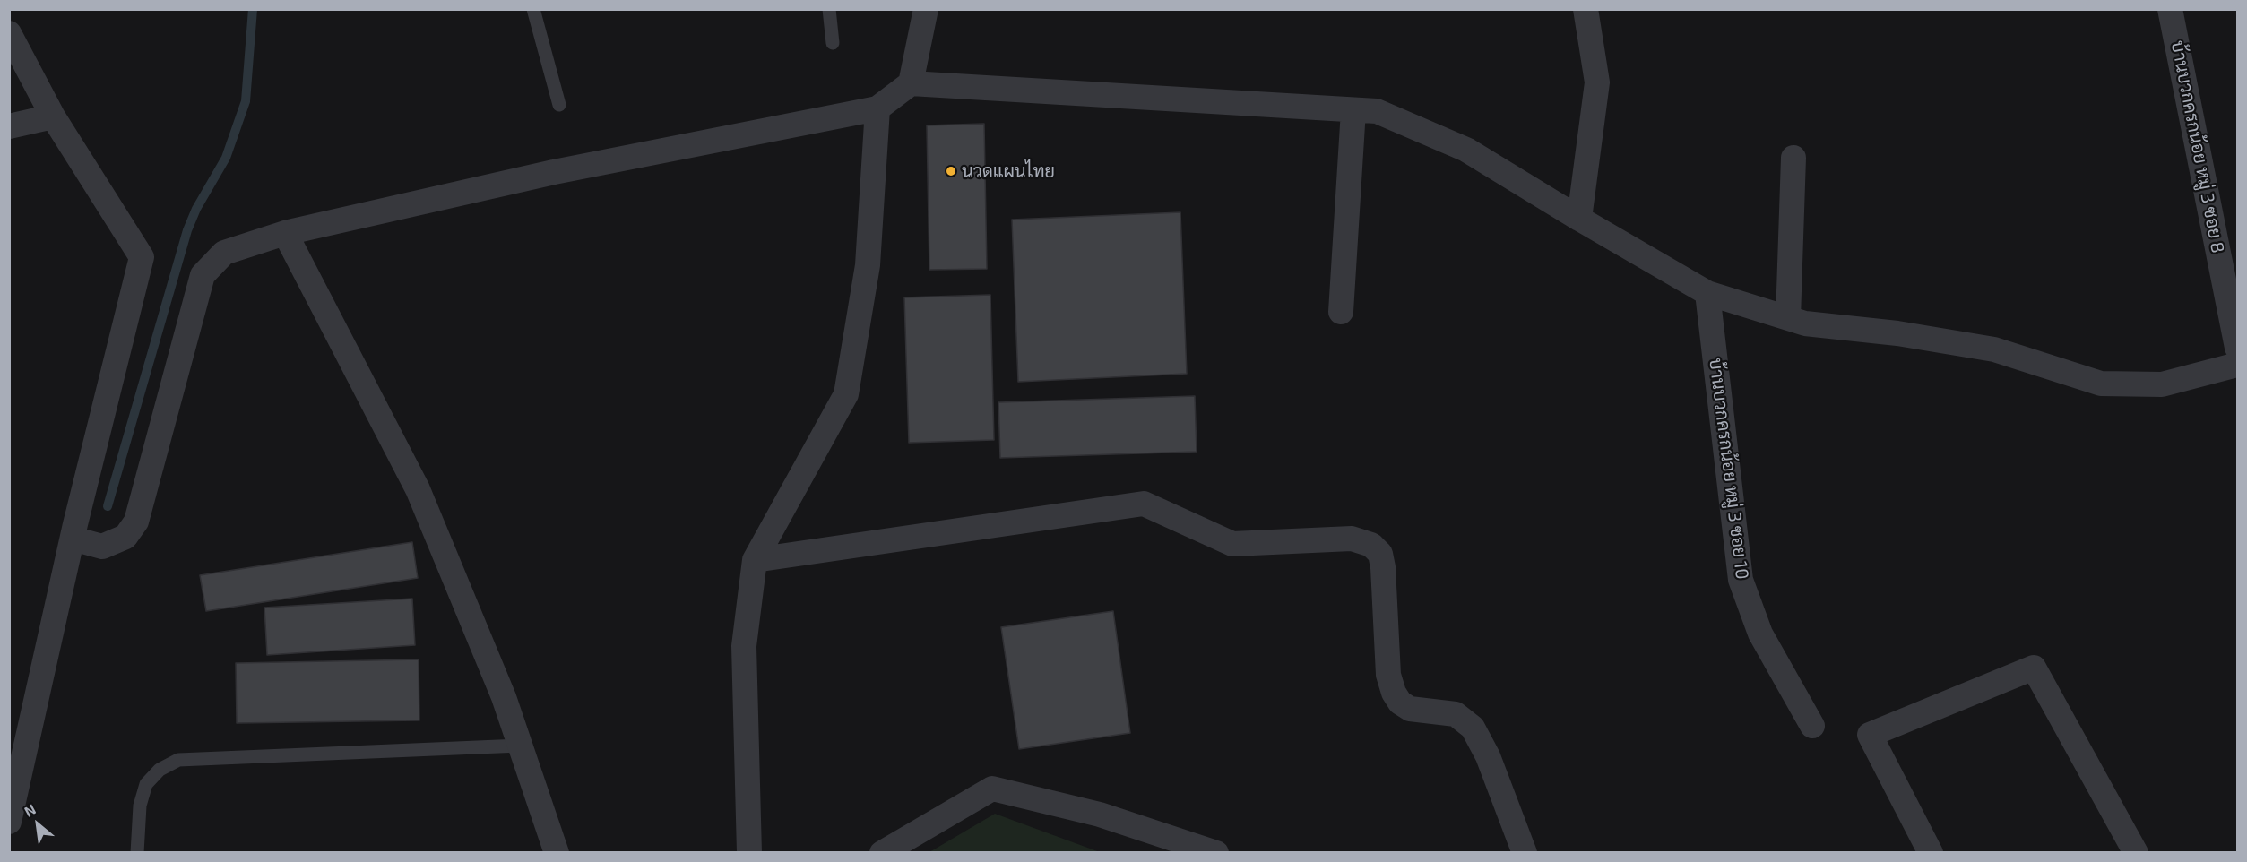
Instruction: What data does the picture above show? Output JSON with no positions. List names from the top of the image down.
{
  "streets": {
    "street": ["บ้านบวกครกน้อย หมู่ 3 ซอย 8", "บ้านบวกครกน้อย หมู่ 3 ซอย 10"]
  },
  "places": ["นวดแผนไทย"],
  "north": "top left"
}
